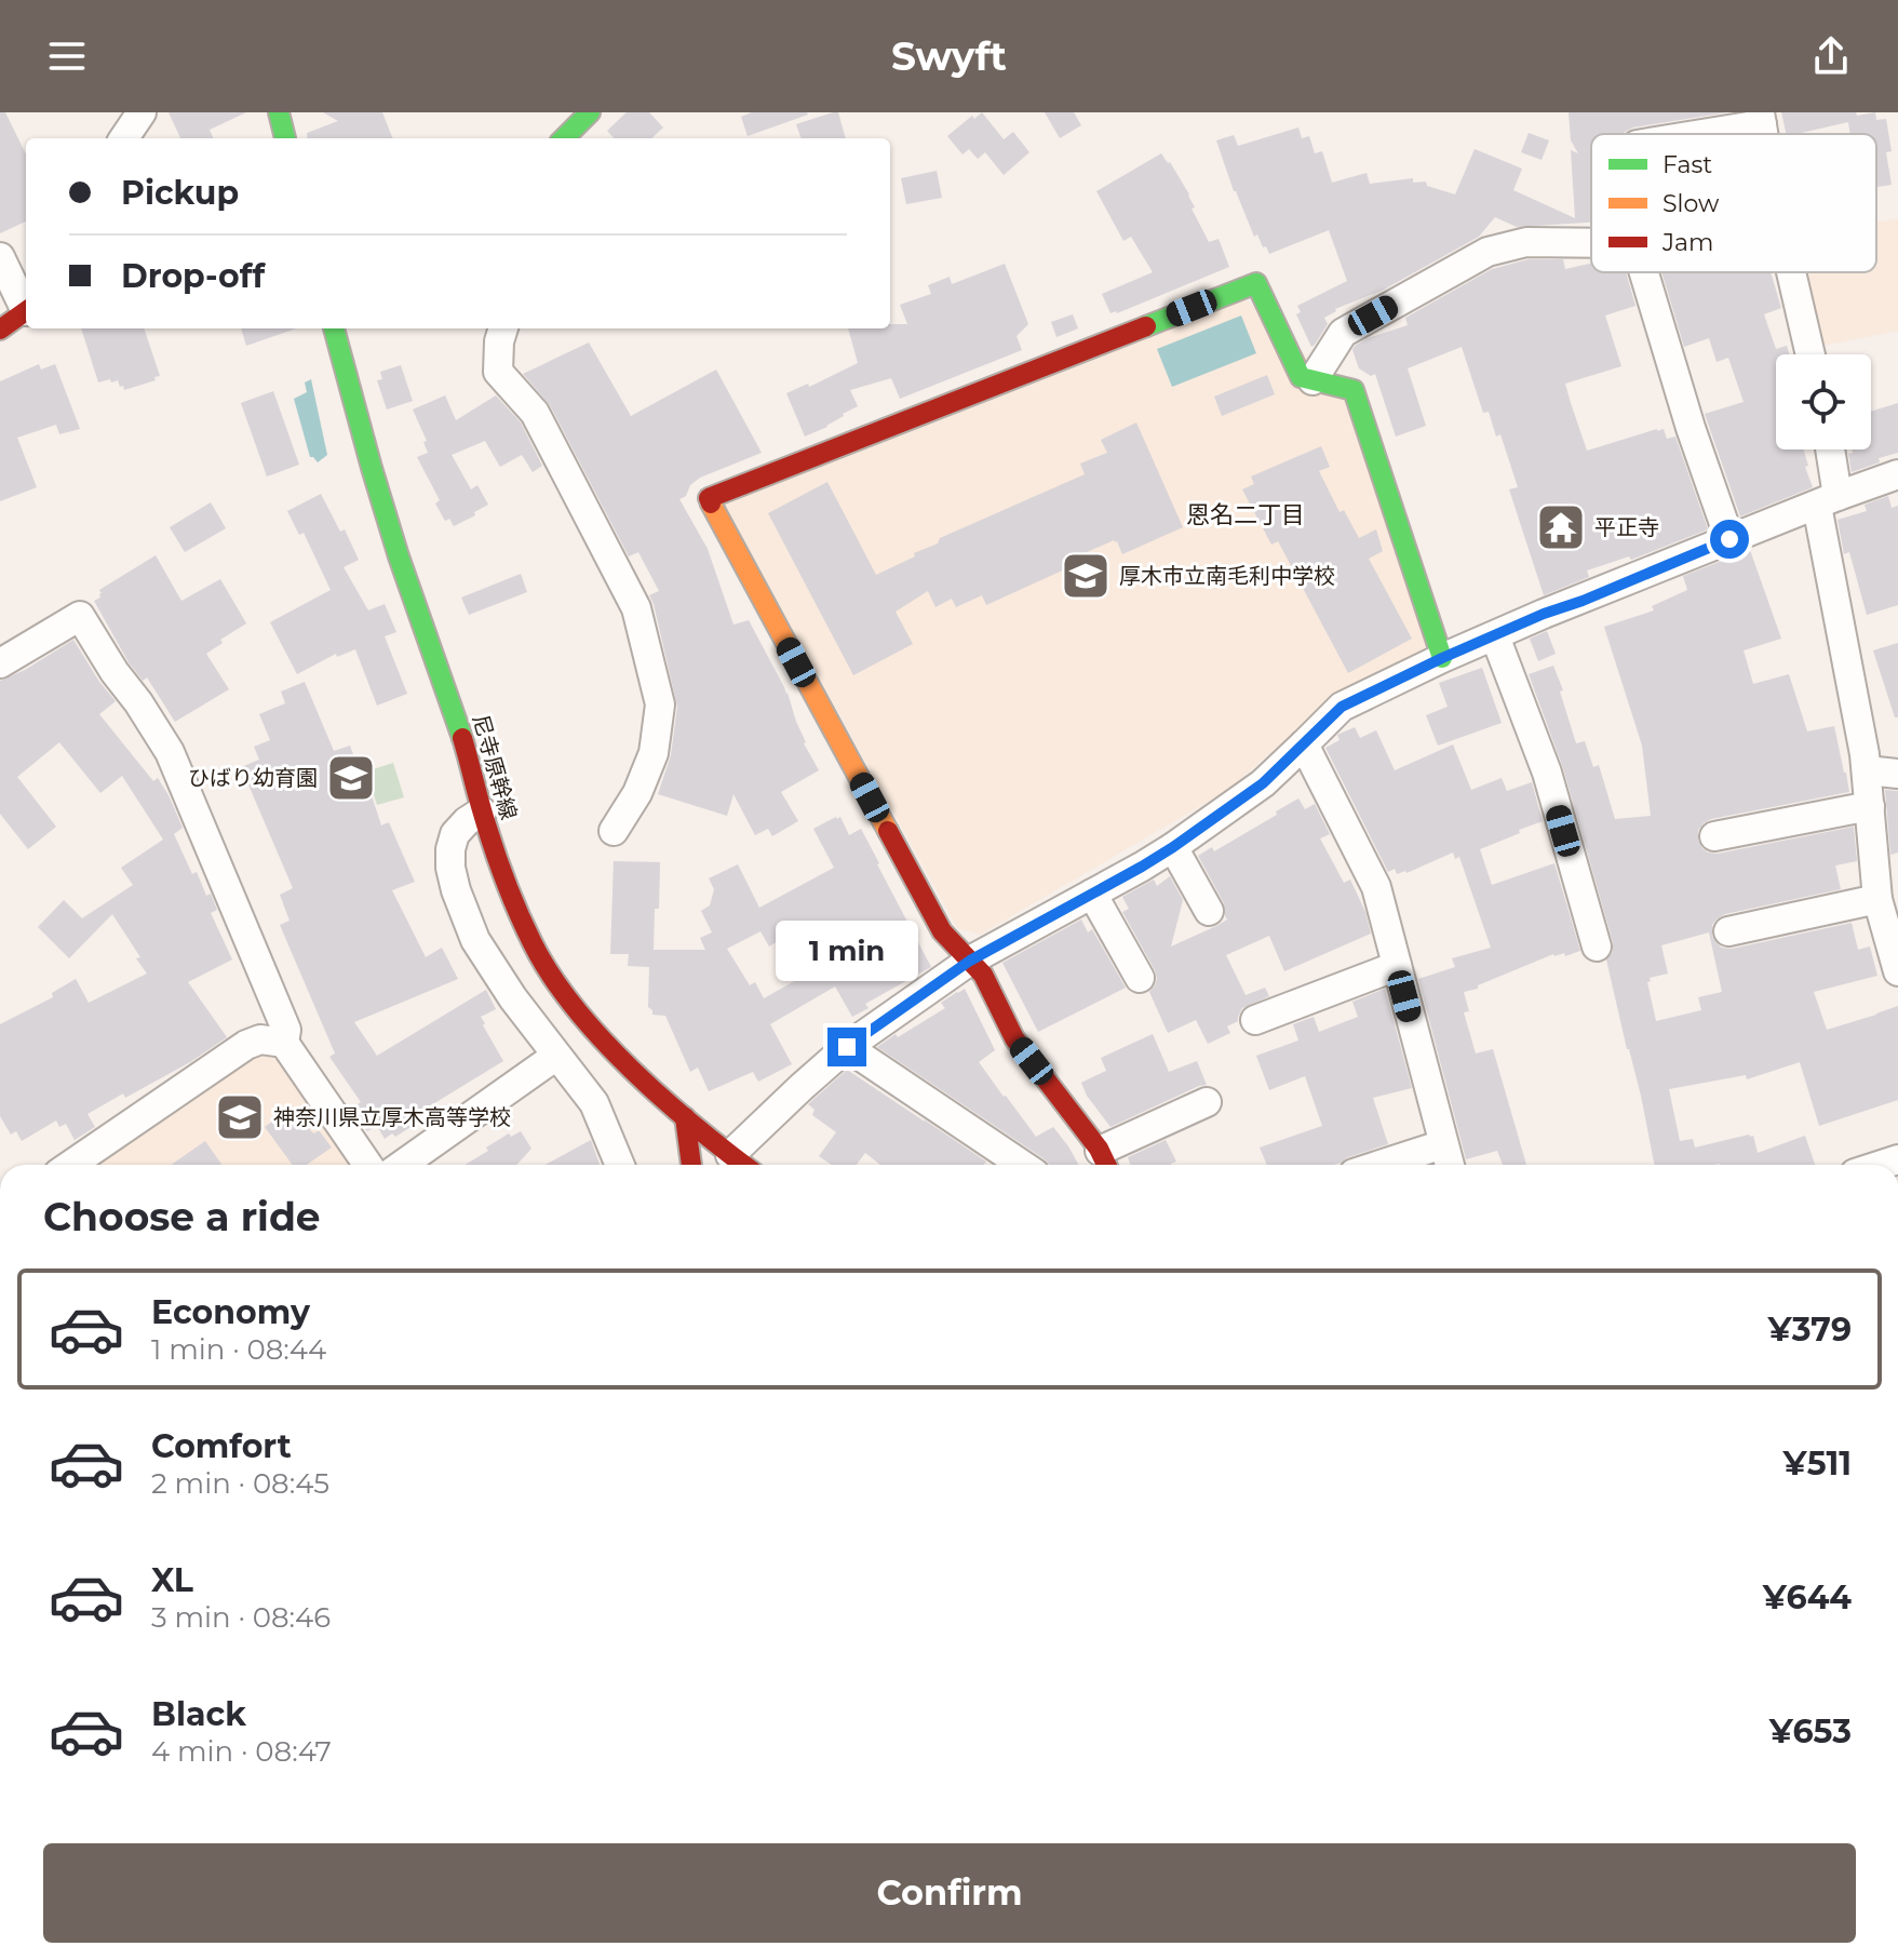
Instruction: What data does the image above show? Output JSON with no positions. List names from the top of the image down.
{
  "streets": {
    "street": ["尼寺原幹線"]
  },
  "districts": ["恩名二丁目"],
  "places": {
    "temple": ["平正寺"],
    "school or university": ["厚木市立南毛利中学校", "ひばり幼育園", "神奈川県立厚木高等学校"]
  },
  "legend": ["Fast", "Slow", "Jam"],
  "page": {
    "header": "Swyft",
    "banner": ["Pickup", "Drop-off"],
    "bubble": "1 min",
    "heading": "Choose a ride",
    "list": [
      {
        "name": "Economy",
        "note": "1 min · 08:44",
        "value": "¥379"
      },
      {
        "name": "Comfort",
        "note": "2 min · 08:45",
        "value": "¥511"
      },
      {
        "name": "XL",
        "note": "3 min · 08:46",
        "value": "¥644"
      },
      {
        "name": "Black",
        "note": "4 min · 08:47",
        "value": "¥653"
      }
    ],
    "buttons": "Confirm"
  }
}
